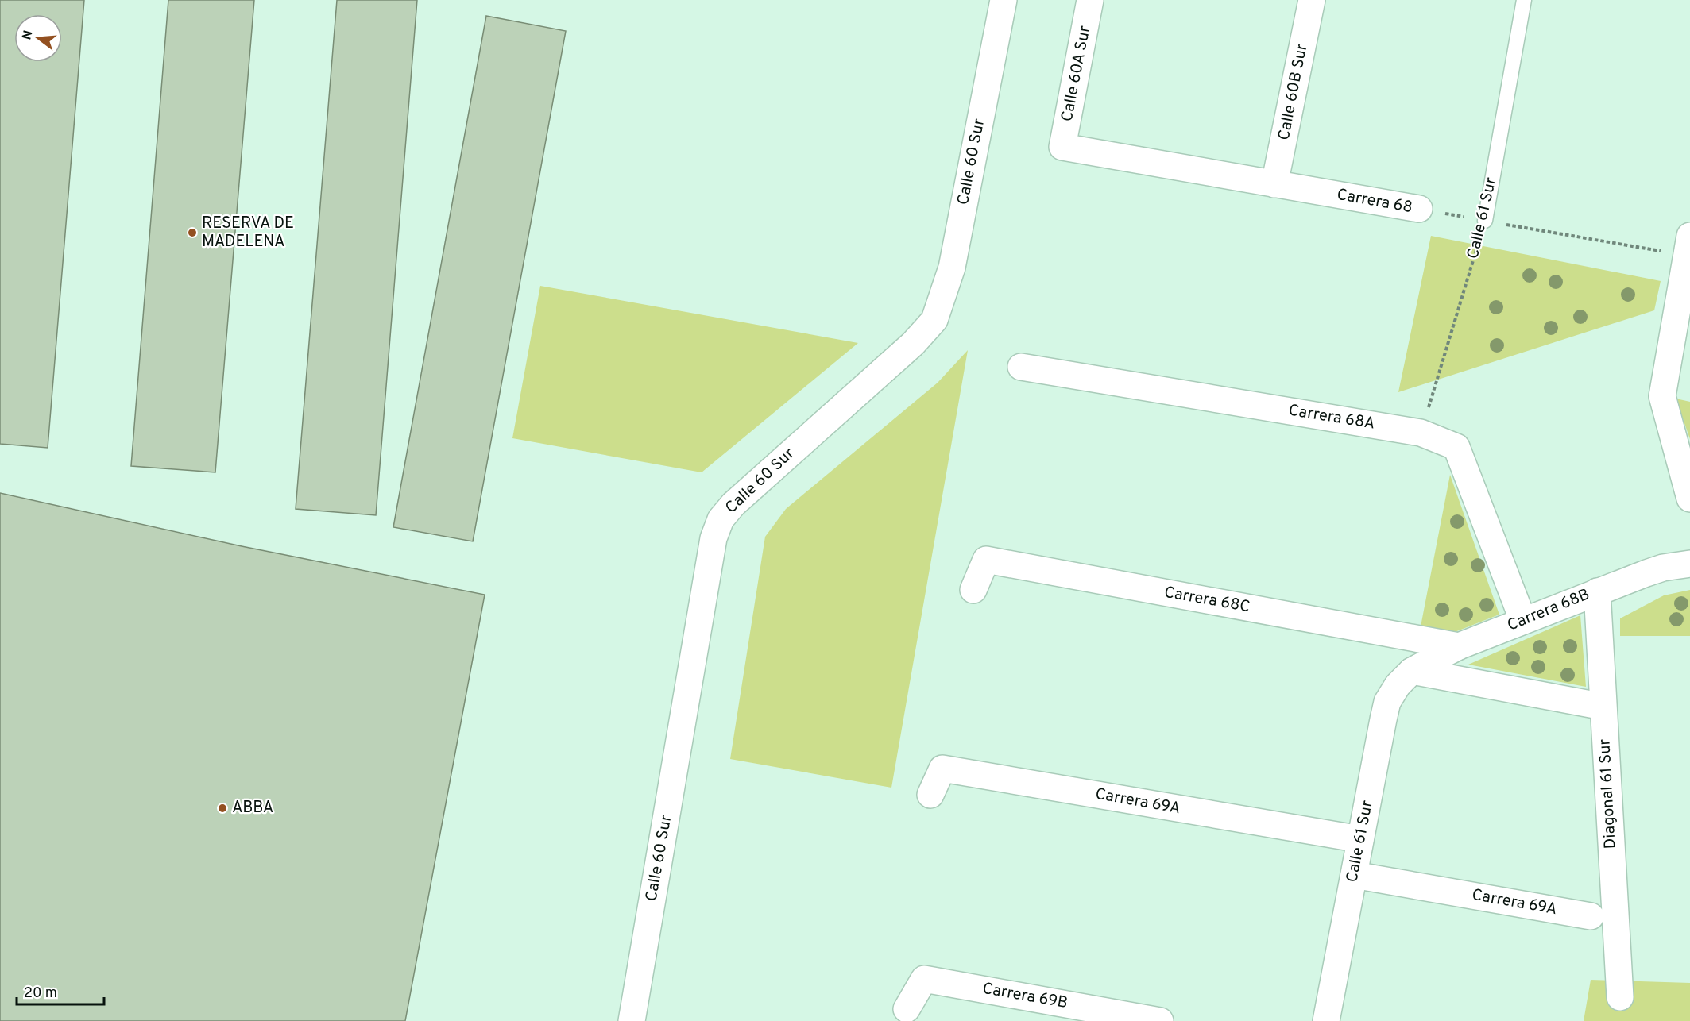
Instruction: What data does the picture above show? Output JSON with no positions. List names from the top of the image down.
{
  "streets": {
    "street": [
      "Calle 60A Sur",
      "Calle 60B Sur",
      "Calle 60 Sur",
      "Carrera 68",
      "Calle 61 Sur",
      "Carrera 68A",
      "Carrera 68C",
      "Carrera 68B",
      "Diagonal 61 Sur",
      "Carrera 69A",
      "Carrera 69B"
    ]
  },
  "crossings": [
    ["Calle 60A Sur", "Carrera 68"],
    ["Calle 60B Sur", "Carrera 68"],
    ["Carrera 68", "Calle 61 Sur"],
    ["Calle 61 Sur", "Carrera 68A"],
    ["Calle 61 Sur", "Carrera 68B"],
    ["Calle 61 Sur", "Carrera 69A"],
    ["Carrera 68A", "Carrera 68B"],
    ["Carrera 68C", "Carrera 68B"],
    ["Carrera 68B", "Diagonal 61 Sur"]
  ],
  "places": ["RESERVA DE MADELENA", "ABBA"],
  "scale_bar": "20 m",
  "north": "left"
}
